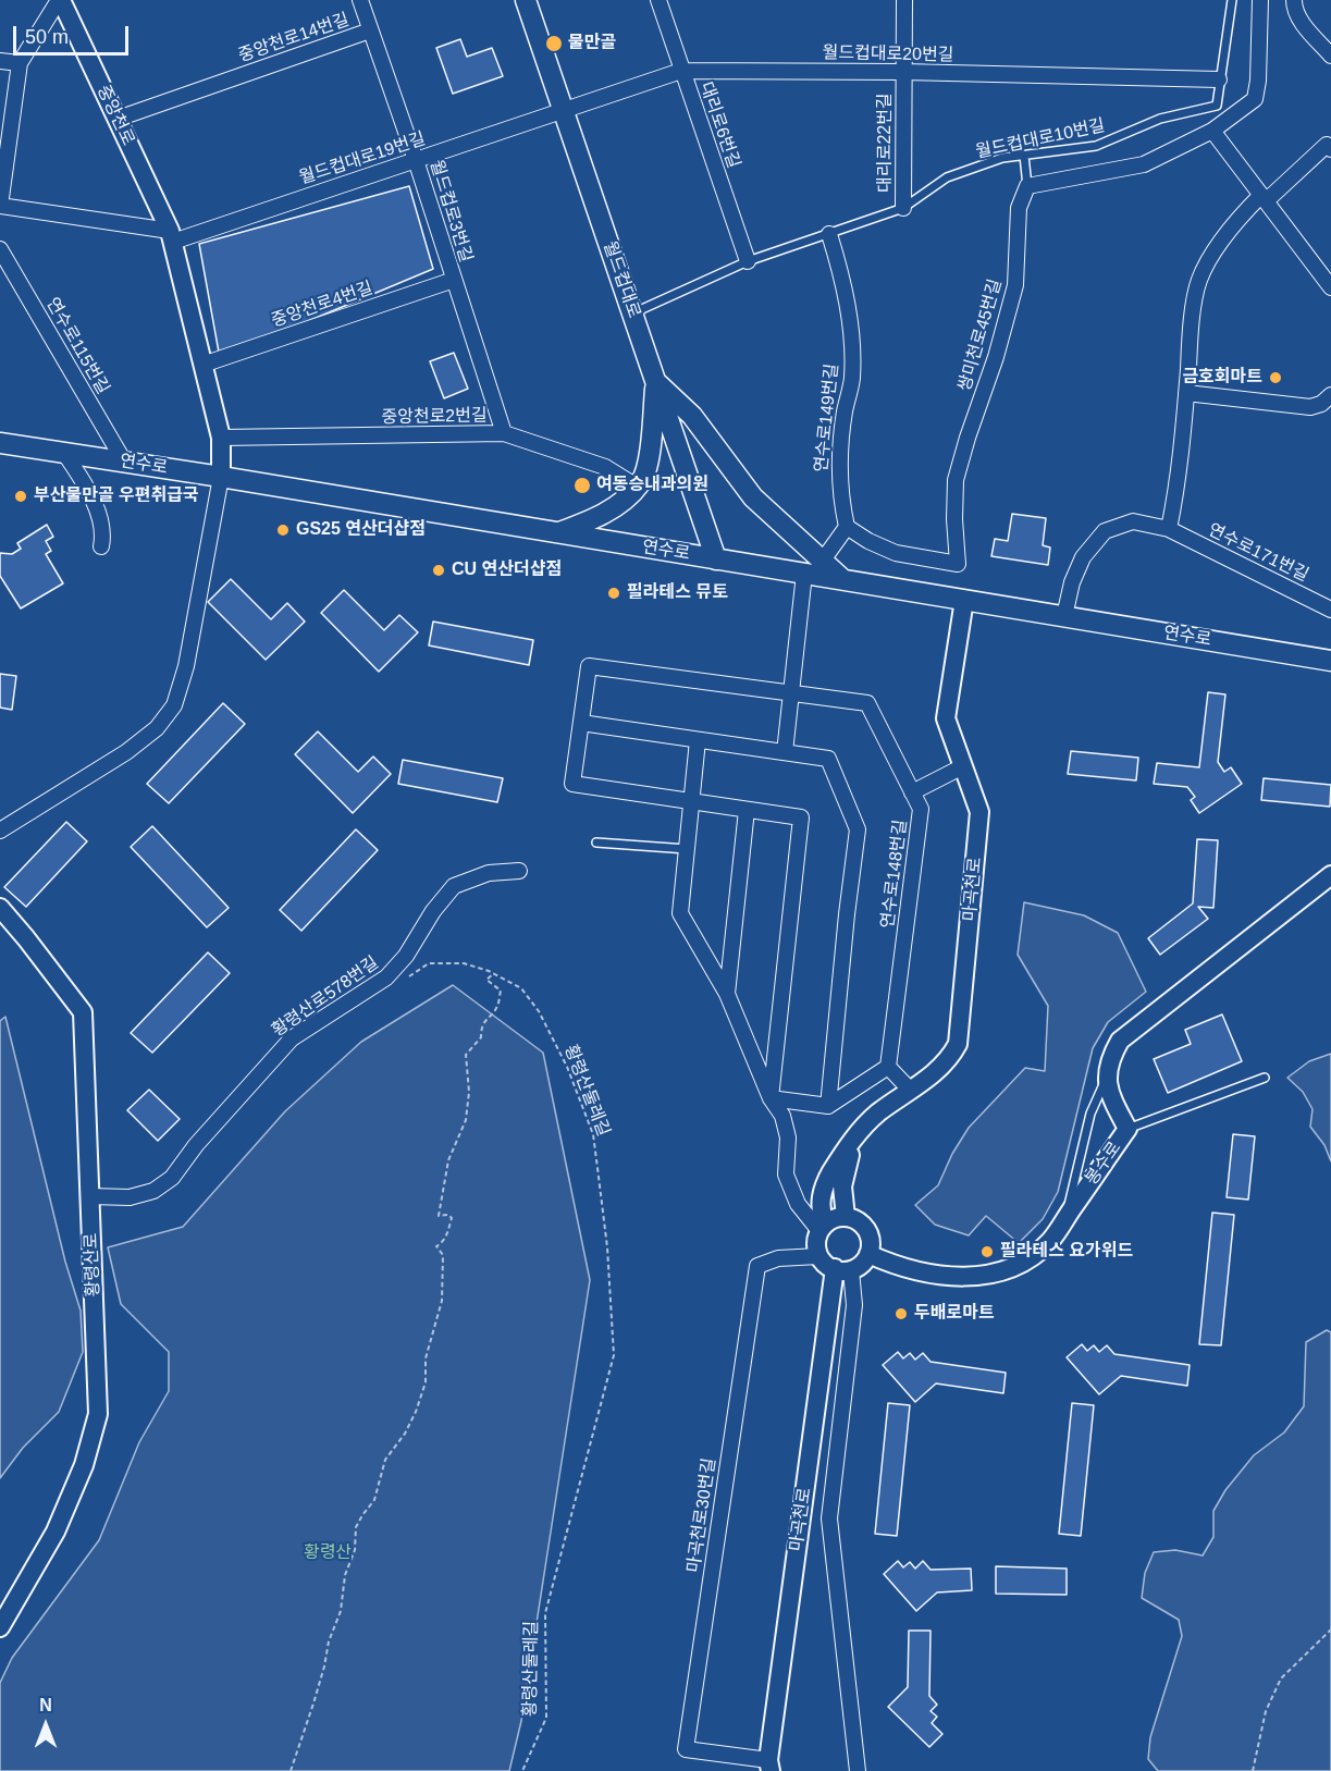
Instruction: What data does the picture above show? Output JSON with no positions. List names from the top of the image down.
{
  "streets": {
    "main road": ["월드컵대로", "연수로"],
    "street": [
      "중앙천로14번길",
      "월드컵대로20번길",
      "중앙천로",
      "대리로6번길",
      "대리로22번길",
      "월드컵대로19번길",
      "월드컵로3번길",
      "중앙천로4번길",
      "쌍미천로45번길",
      "연수로115번길",
      "중앙천로2번길",
      "연수로149번길",
      "연수로171번길",
      "연수로148번길",
      "마곡천로",
      "황령산로578번길",
      "봉수로",
      "황령산로",
      "마곡천로30번길"
    ],
    "lane": ["월드컵대로10번길"],
    "path": ["황령산둘레길"]
  },
  "crossings": [
    ["중앙천로14번길", "중앙천로"],
    ["중앙천로14번길", "월드컵로3번길"],
    ["월드컵대로20번길", "대리로6번길"],
    ["월드컵대로20번길", "월드컵대로10번길"],
    ["월드컵대로20번길", "대리로22번길"],
    ["월드컵대로20번길", "월드컵대로19번길"],
    ["월드컵대로20번길", "월드컵대로"],
    ["중앙천로", "월드컵대로19번길"],
    ["중앙천로", "중앙천로4번길"],
    ["중앙천로", "중앙천로2번길"],
    ["중앙천로", "연수로"],
    ["대리로6번길", "월드컵대로10번길"],
    ["월드컵대로10번길", "대리로22번길"],
    ["월드컵대로10번길", "월드컵대로"],
    ["월드컵대로10번길", "연수로149번길"],
    ["월드컵대로19번길", "월드컵로3번길"],
    ["월드컵대로19번길", "월드컵대로"],
    ["월드컵로3번길", "중앙천로4번길"],
    ["월드컵로3번길", "중앙천로2번길"],
    ["월드컵대로", "연수로"],
    ["쌍미천로45번길", "연수로149번길"],
    ["연수로115번길", "연수로"],
    ["연수로", "연수로171번길"],
    ["연수로", "마곡천로"],
    ["마곡천로", "봉수로"],
    ["마곡천로", "마곡천로30번길"],
    ["황령산로578번길", "황령산로"],
    ["봉수로", "마곡천로30번길"]
  ],
  "parks": ["황령산"],
  "places": [
    "물만골",
    "금호회마트",
    "여동승내과의원",
    "부산물만골 우편취급국",
    "GS25 연산더샵점",
    "CU 연산더샵점",
    "필라테스 뮤토",
    "필라테스 요가위드",
    "두배로마트"
  ],
  "scale_bar": "50 m",
  "north": "top"
}
